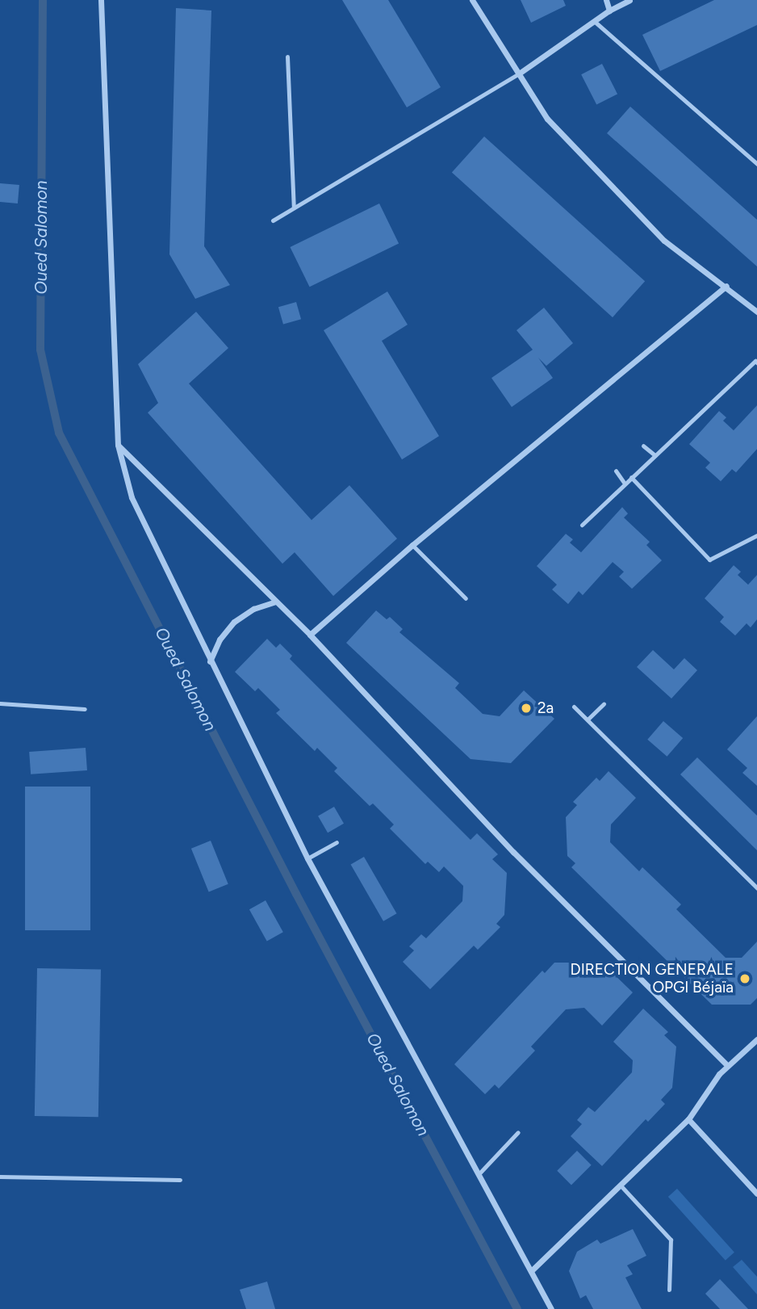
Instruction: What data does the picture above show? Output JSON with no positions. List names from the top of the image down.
{
  "water": ["Oued Salomon"],
  "places": ["2a", "DIRECTION GENERALE OPGI Béjaïa"]
}
